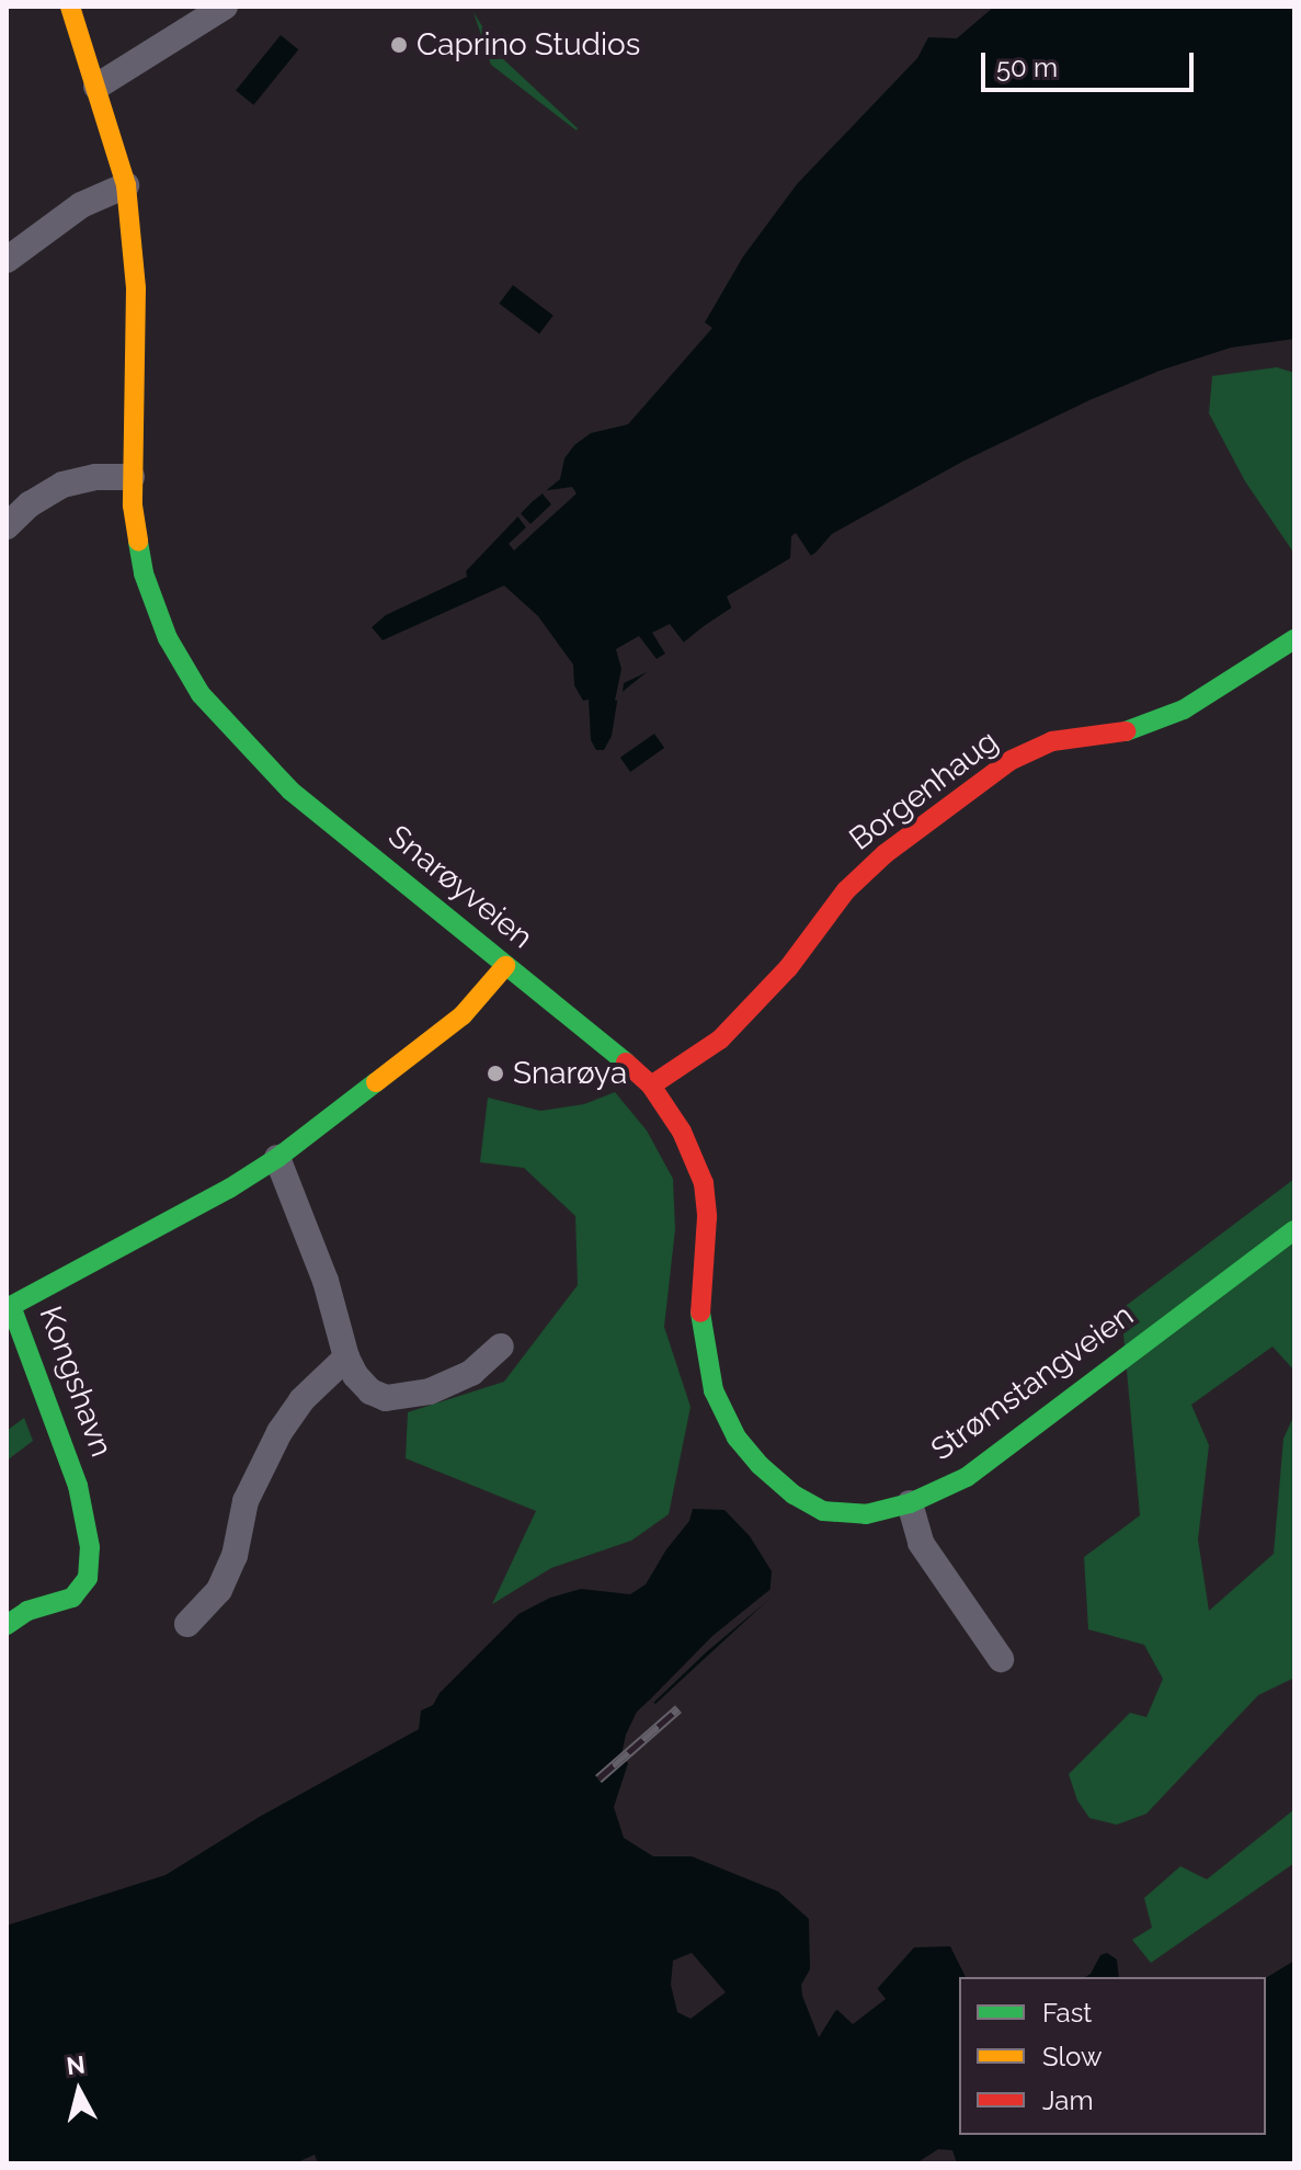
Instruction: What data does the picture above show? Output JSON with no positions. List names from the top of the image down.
{
  "streets": {
    "street": [
      "Borgenhaug",
      "Snarøyveien",
      "Kongshavn",
      "Strømstangveien"
    ]
  },
  "crossings": [
    ["Borgenhaug", "Snarøyveien"],
    ["Snarøyveien", "Kongshavn"],
    ["Snarøyveien", "Strømstangveien"]
  ],
  "places": ["Caprino Studios", "Snarøya"],
  "legend": ["Fast", "Slow", "Jam"],
  "scale_bar": "50 m",
  "north": "top"
}
